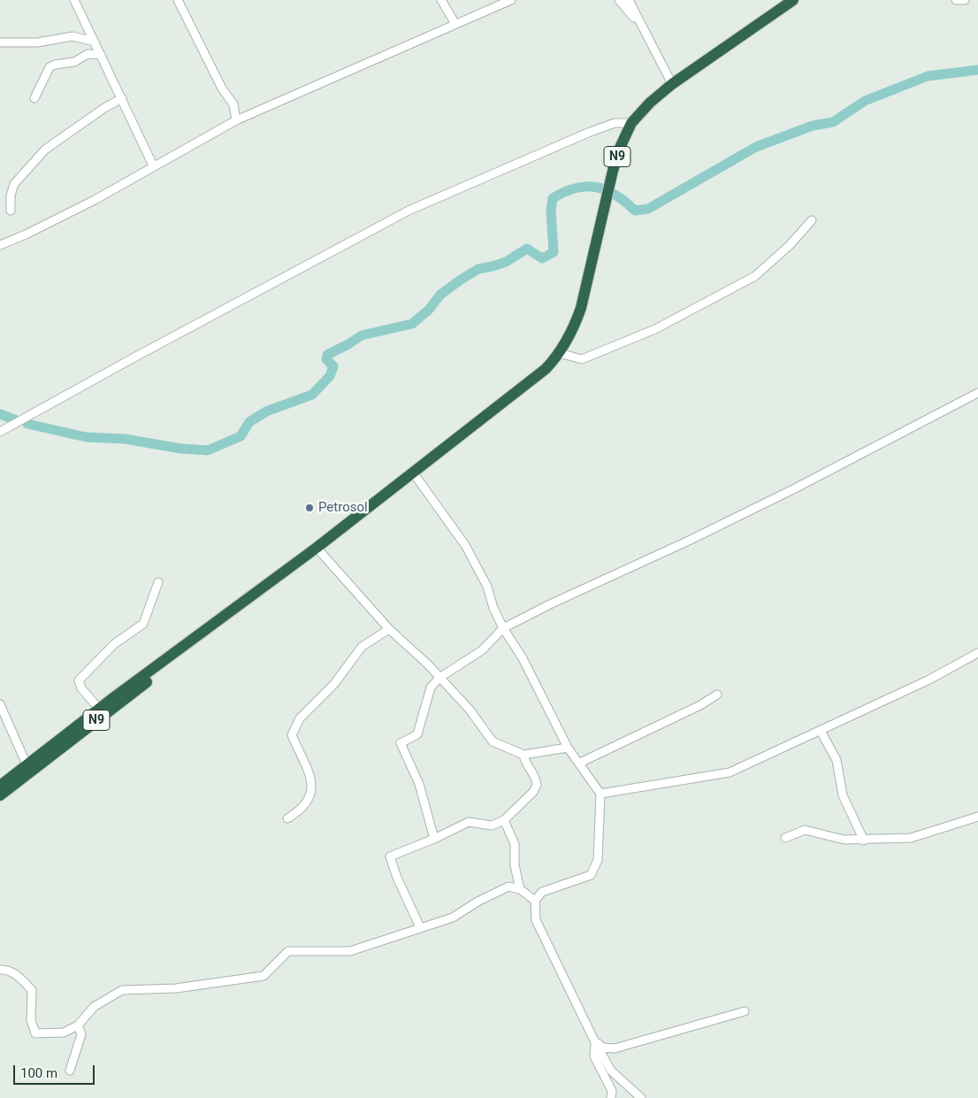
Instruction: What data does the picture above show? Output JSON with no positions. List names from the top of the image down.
{
  "streets": {
    "highway": ["N9"]
  },
  "places": ["Petrosol"],
  "scale_bar": "100 m"
}
